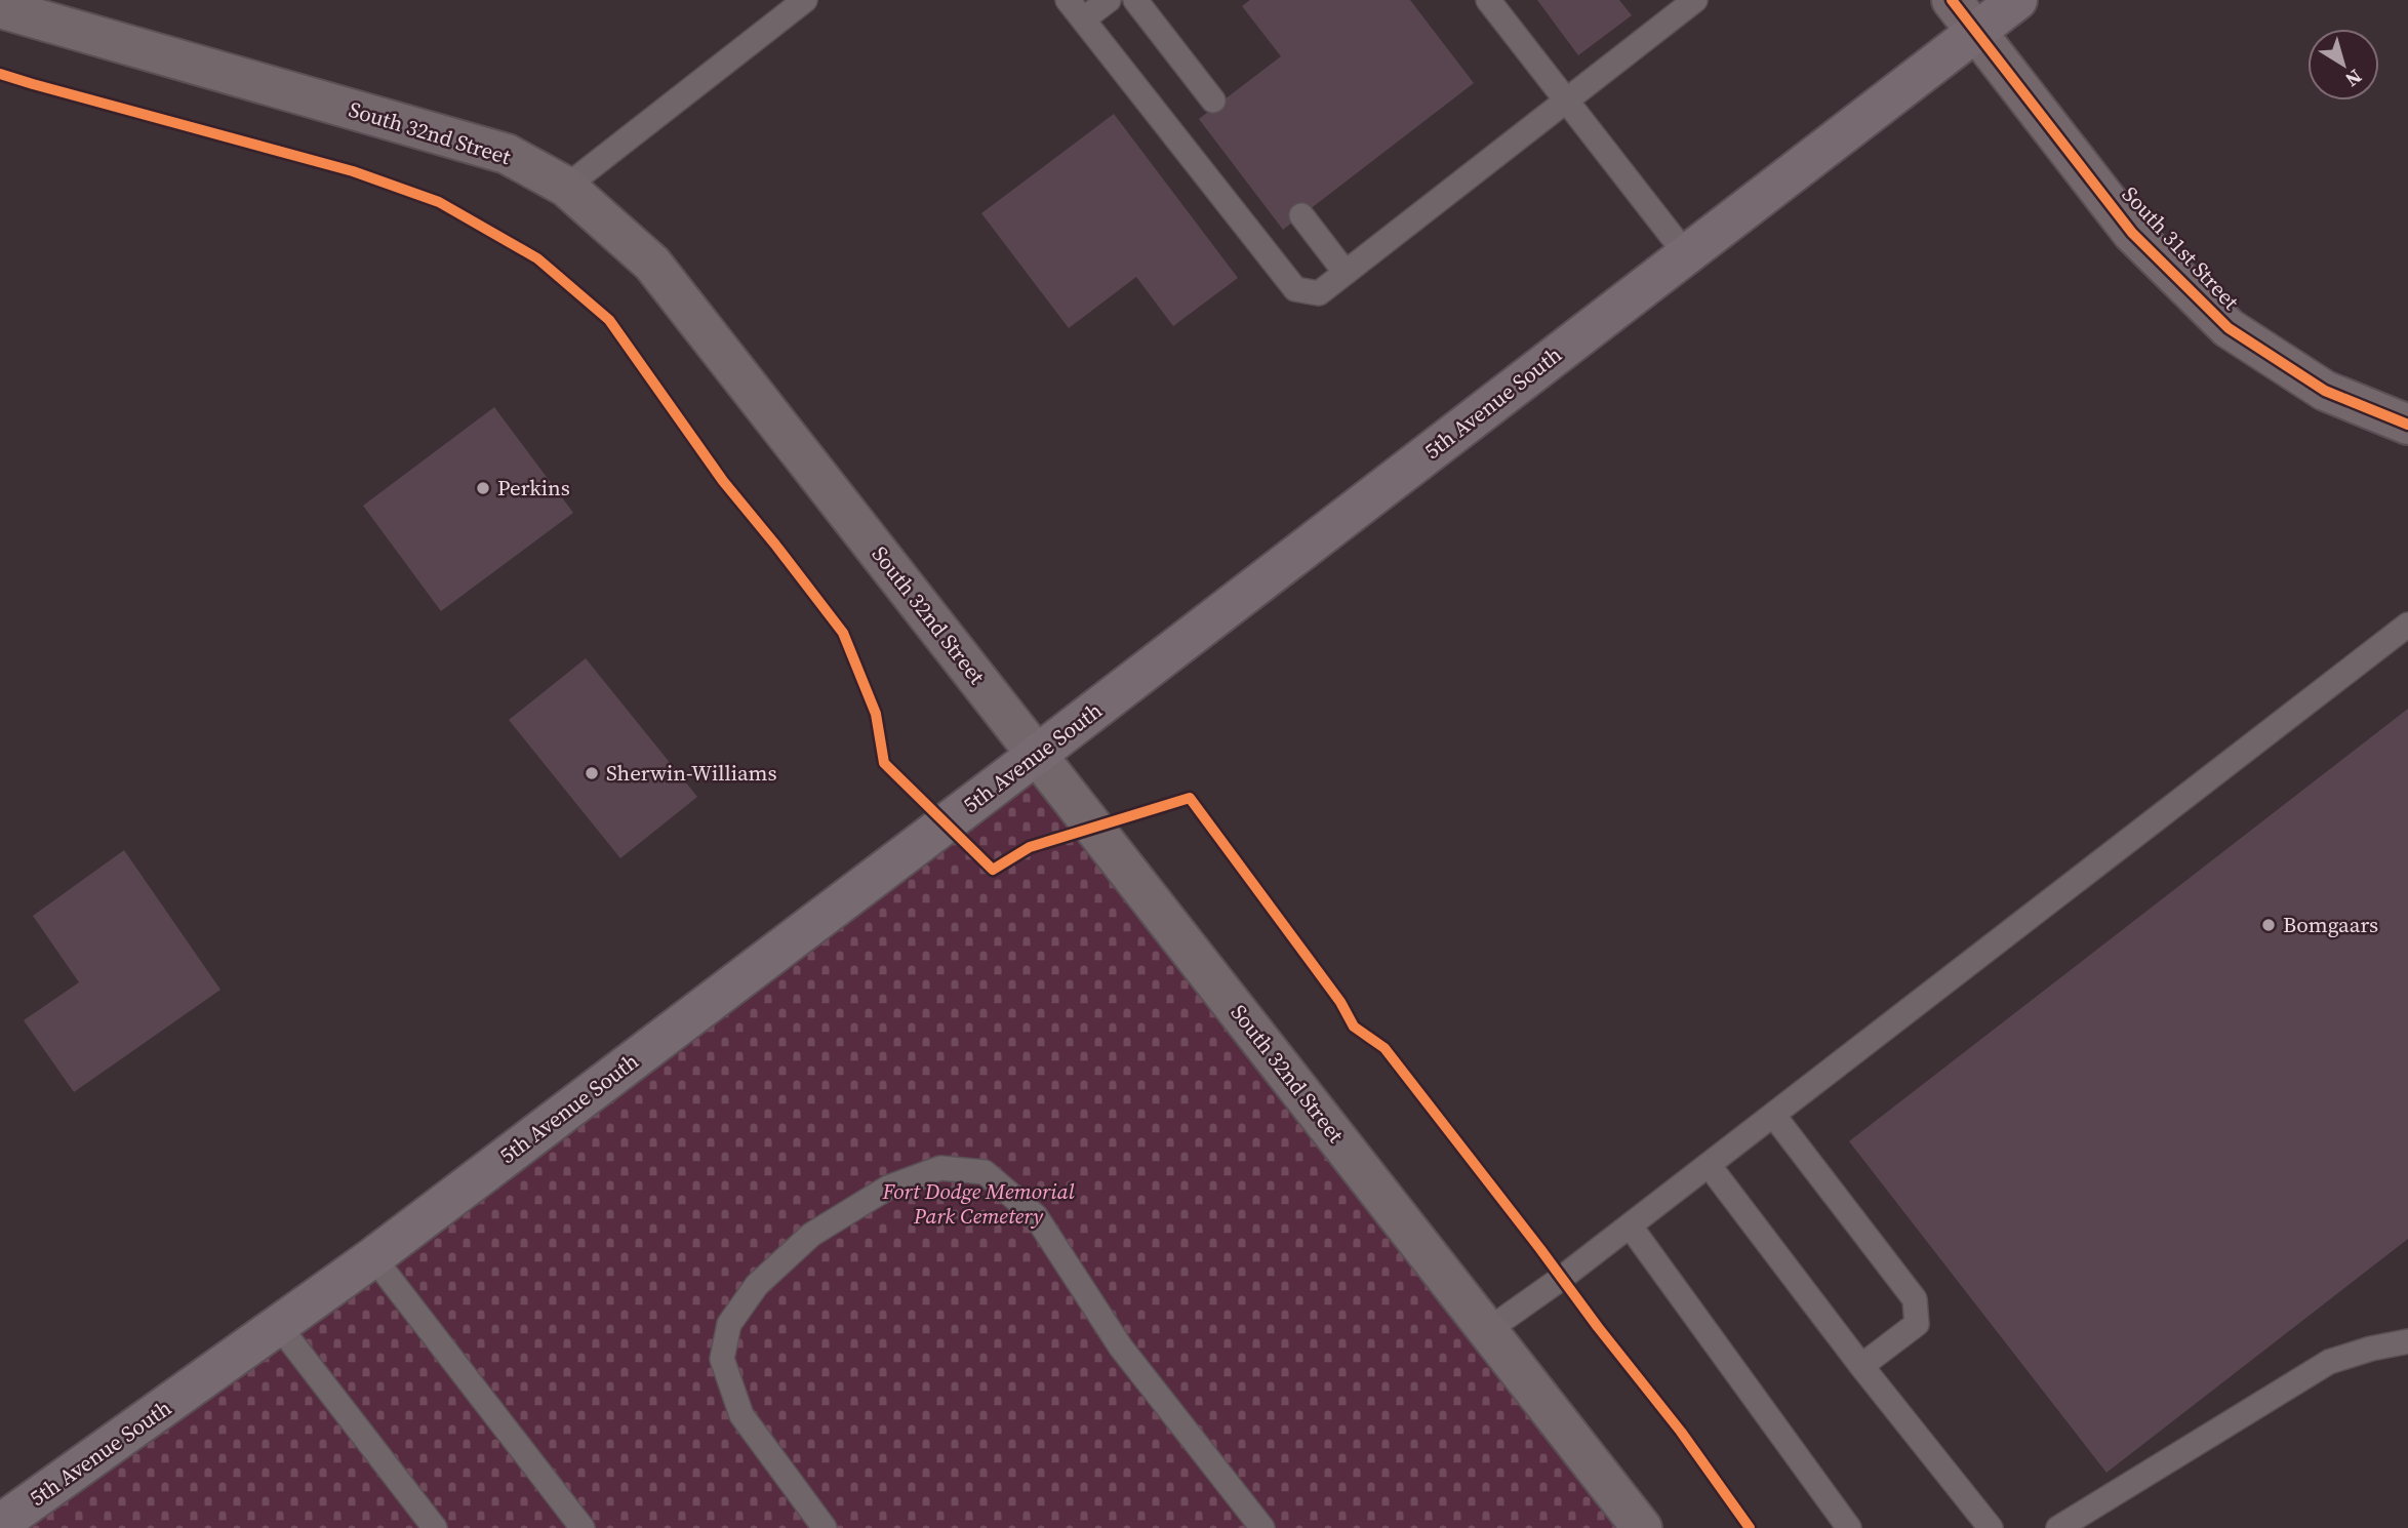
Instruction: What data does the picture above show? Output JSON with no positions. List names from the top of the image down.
{
  "streets": {
    "main road": ["South 32nd Street", "South 31st Street", "5th Avenue South"]
  },
  "crossings": [
    ["South 32nd Street", "5th Avenue South"],
    ["South 31st Street", "5th Avenue South"]
  ],
  "parks": ["Fort Dodge Memorial Park Cemetery"],
  "places": ["Perkins", "Sherwin-Williams", "Bomgaars"],
  "north": "bottom right"
}
